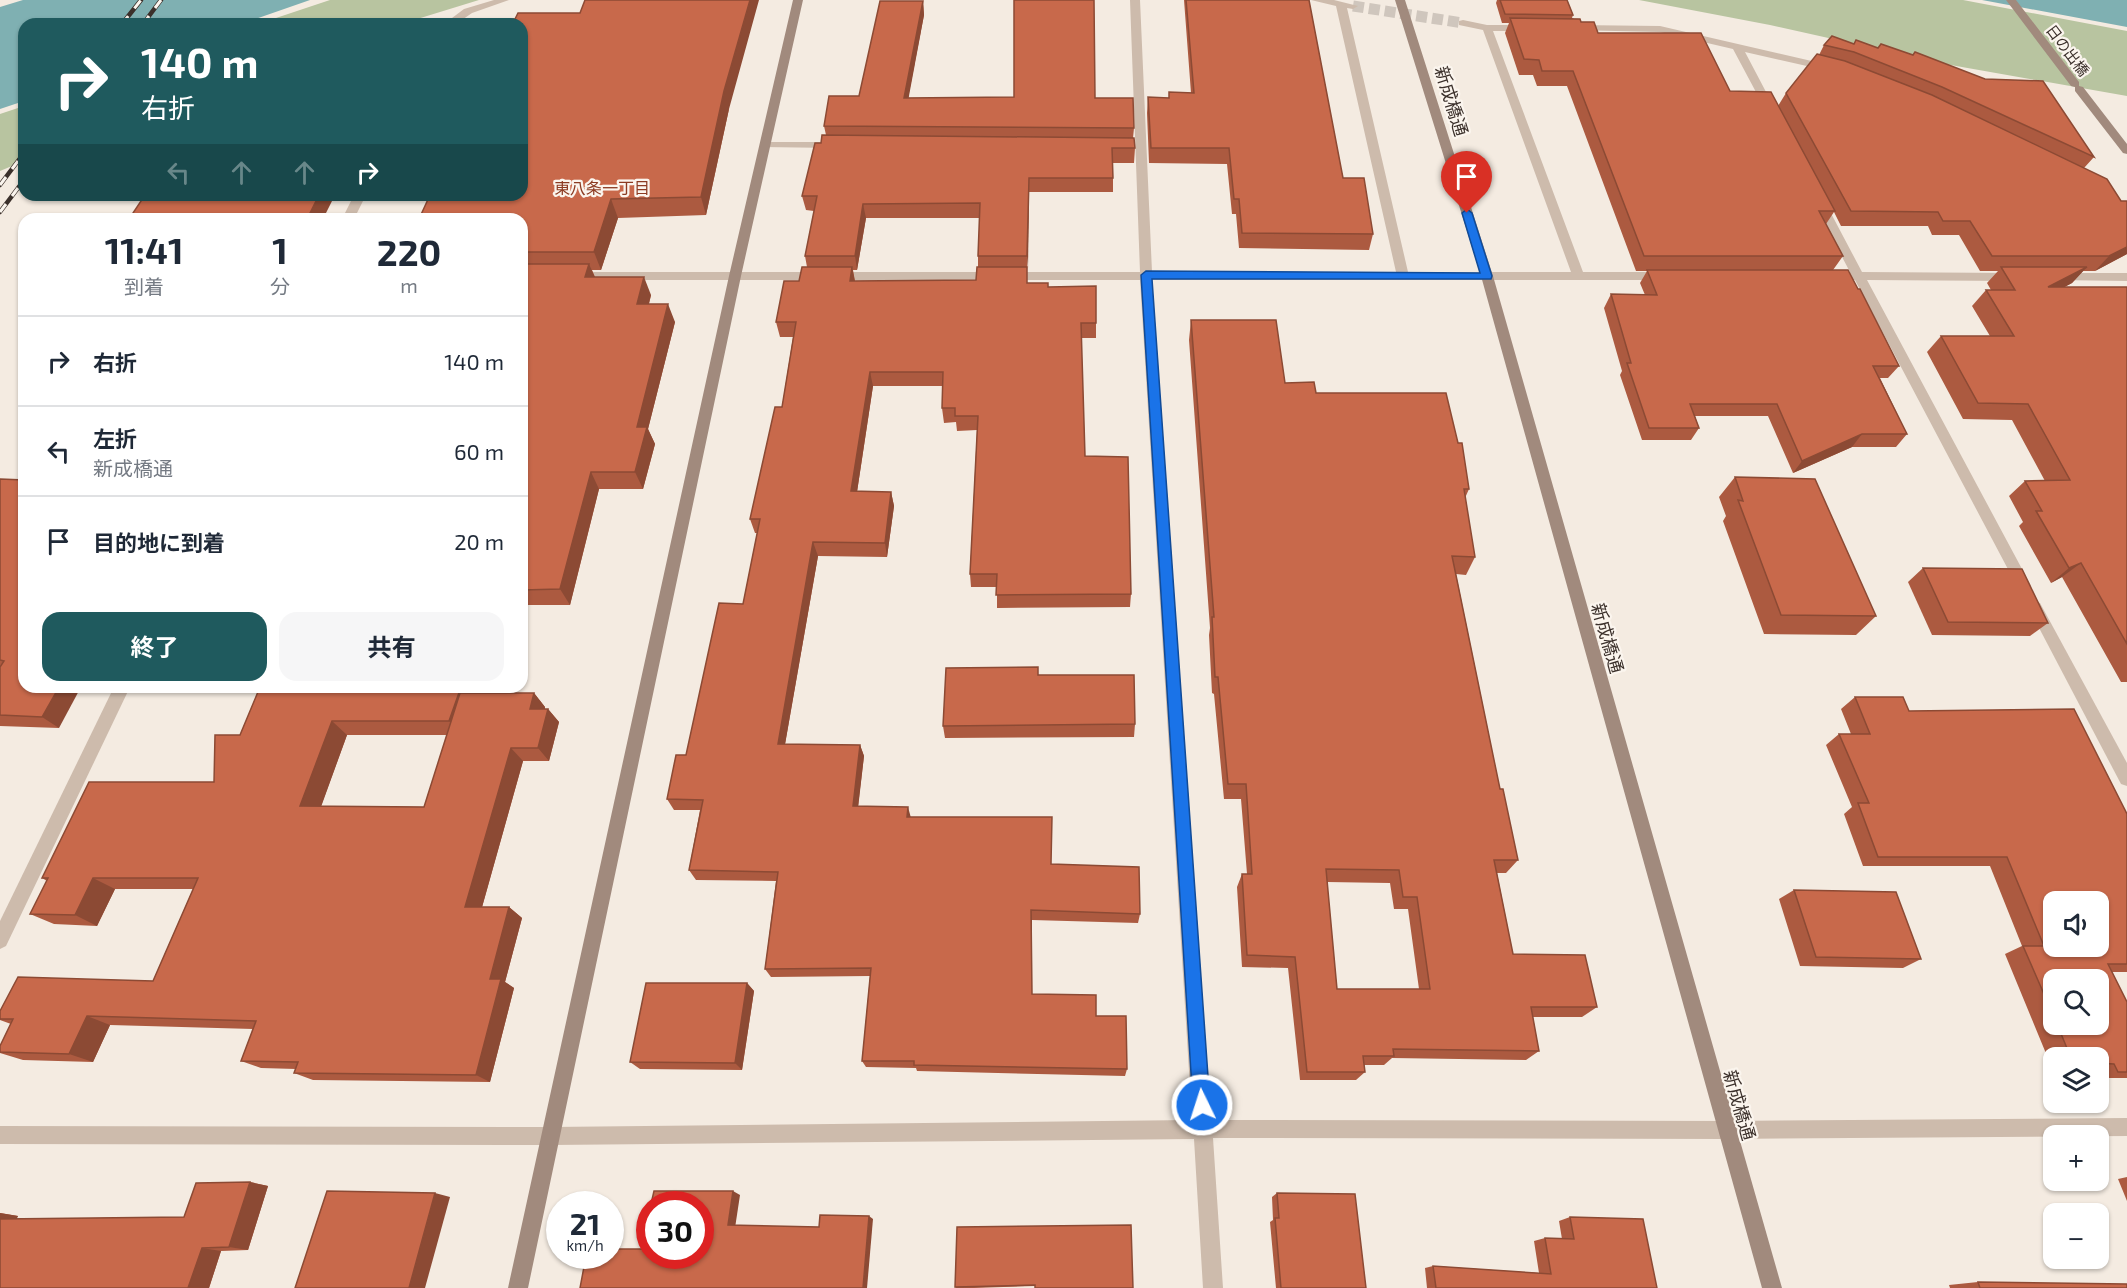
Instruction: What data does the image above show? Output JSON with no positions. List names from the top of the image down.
{
  "streets": {
    "street": ["日の出橋", "新成橋通"]
  },
  "districts": ["東八条一丁目"],
  "page": {
    "turn": ["140 m", "右折"],
    "eta": [
      "11:41",
      "到着",
      "1",
      "分",
      "220",
      "m"
    ],
    "list": [
      {
        "name": "右折",
        "value": "140 m"
      },
      {
        "name": "左折",
        "note": "新成橋通",
        "value": "60 m"
      },
      {
        "name": "目的地に到着",
        "value": "20 m"
      }
    ],
    "buttons": ["終了", "共有"],
    "map_buttons": ["+", "−"],
    "speed": "21 km/h",
    "limit": "30"
  }
}
